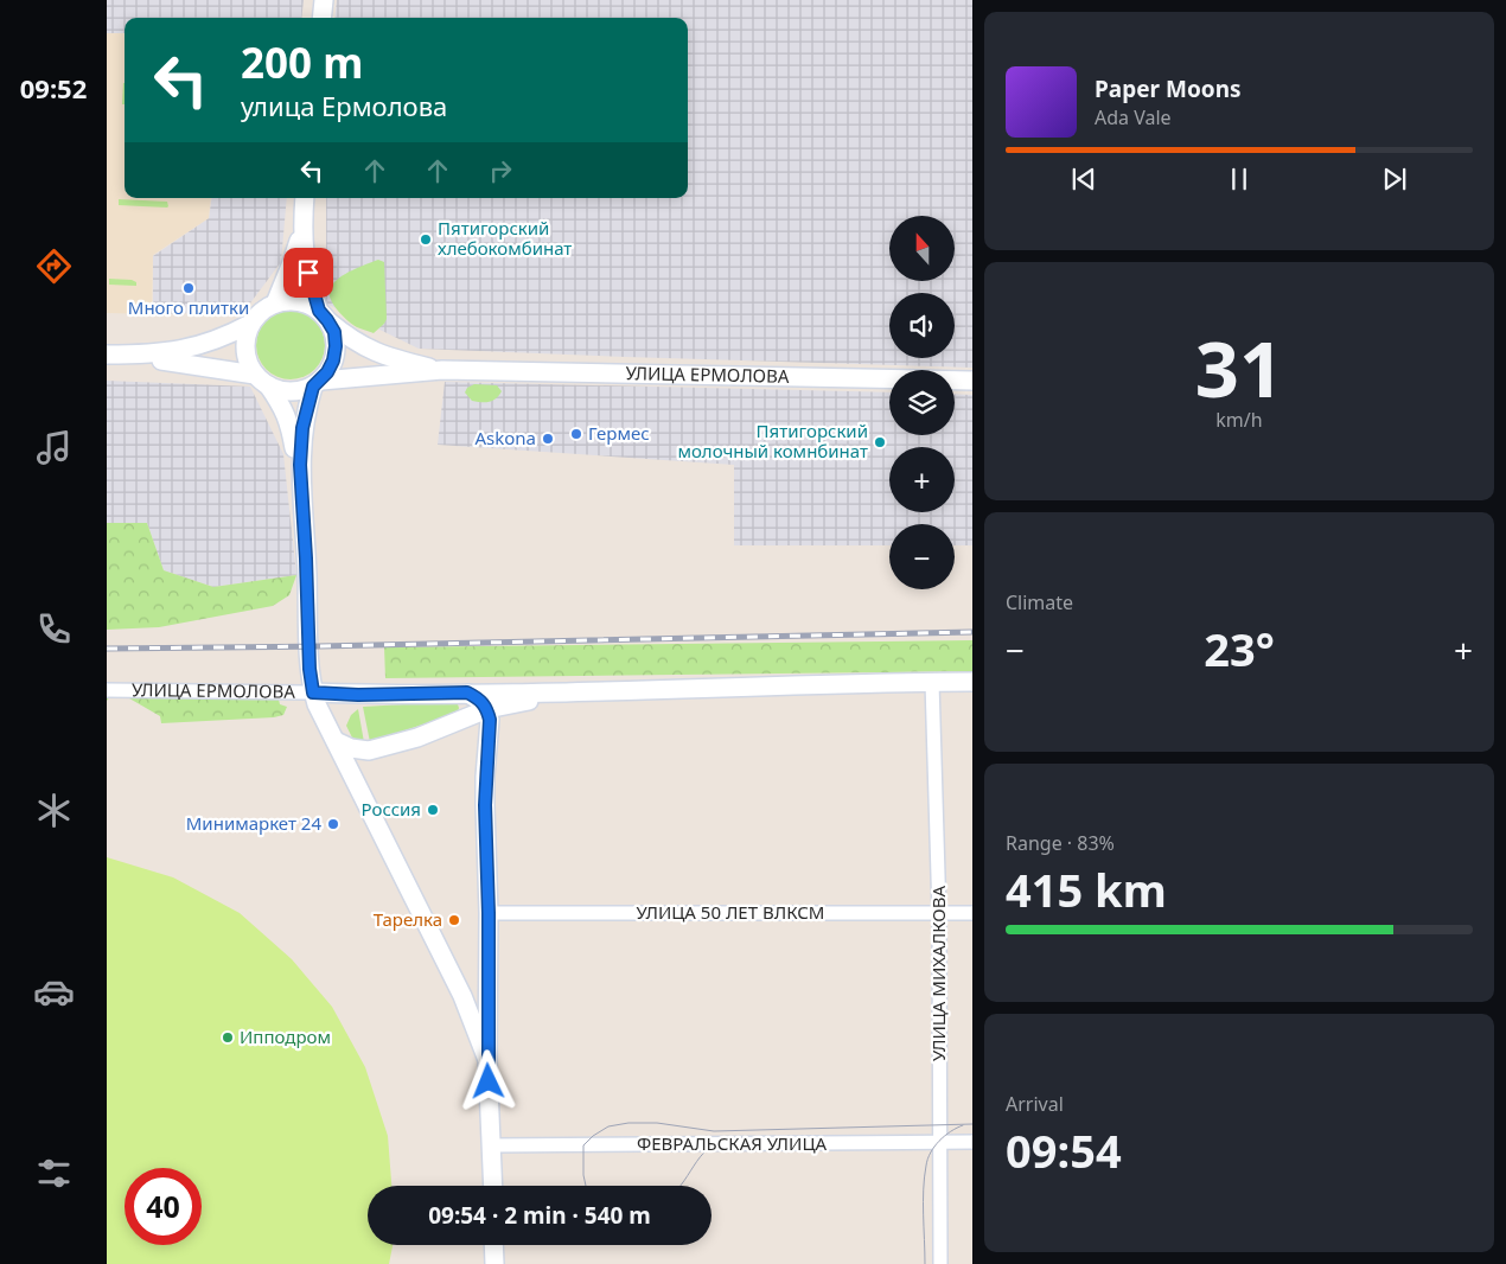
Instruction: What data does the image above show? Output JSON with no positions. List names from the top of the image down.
{
  "streets": {
    "street": [
      "УЛИЦА ЕРМОЛОВА",
      "УЛИЦА 50 ЛЕТ ВЛКСМ",
      "УЛИЦА МИХАЛКОВА",
      "ФЕВРАЛЬСКАЯ УЛИЦА"
    ]
  },
  "crossings": [
    ["УЛИЦА ЕРМОЛОВА", "УЛИЦА МИХАЛКОВА"],
    ["УЛИЦА 50 ЛЕТ ВЛКСМ", "УЛИЦА МИХАЛКОВА"],
    ["УЛИЦА МИХАЛКОВА", "ФЕВРАЛЬСКАЯ УЛИЦА"]
  ],
  "places": [
    "Пятигорский хлебокомбинат",
    "Много плитки",
    "Гермес",
    "Askona",
    "Пятигорский молочный комнбинат",
    "Россия",
    "Минимаркет 24",
    "Тарелка",
    "Ипподpом"
  ],
  "north": "top",
  "page": {
    "tabs": "09:52",
    "turn": ["200 m", "улица Ермолова"],
    "song": ["Paper Moons", "Ada Vale"],
    "map_buttons": ["+", "−"],
    "tile": [
      ["31", "km/h"],
      "Climate",
      ["Range · 83%", "415 km"],
      ["Arrival", "09:54"]
    ],
    "heat": ["−", "23°", "+"],
    "limit": "40",
    "trip": "09:54 · 2 min · 540 m"
  }
}
